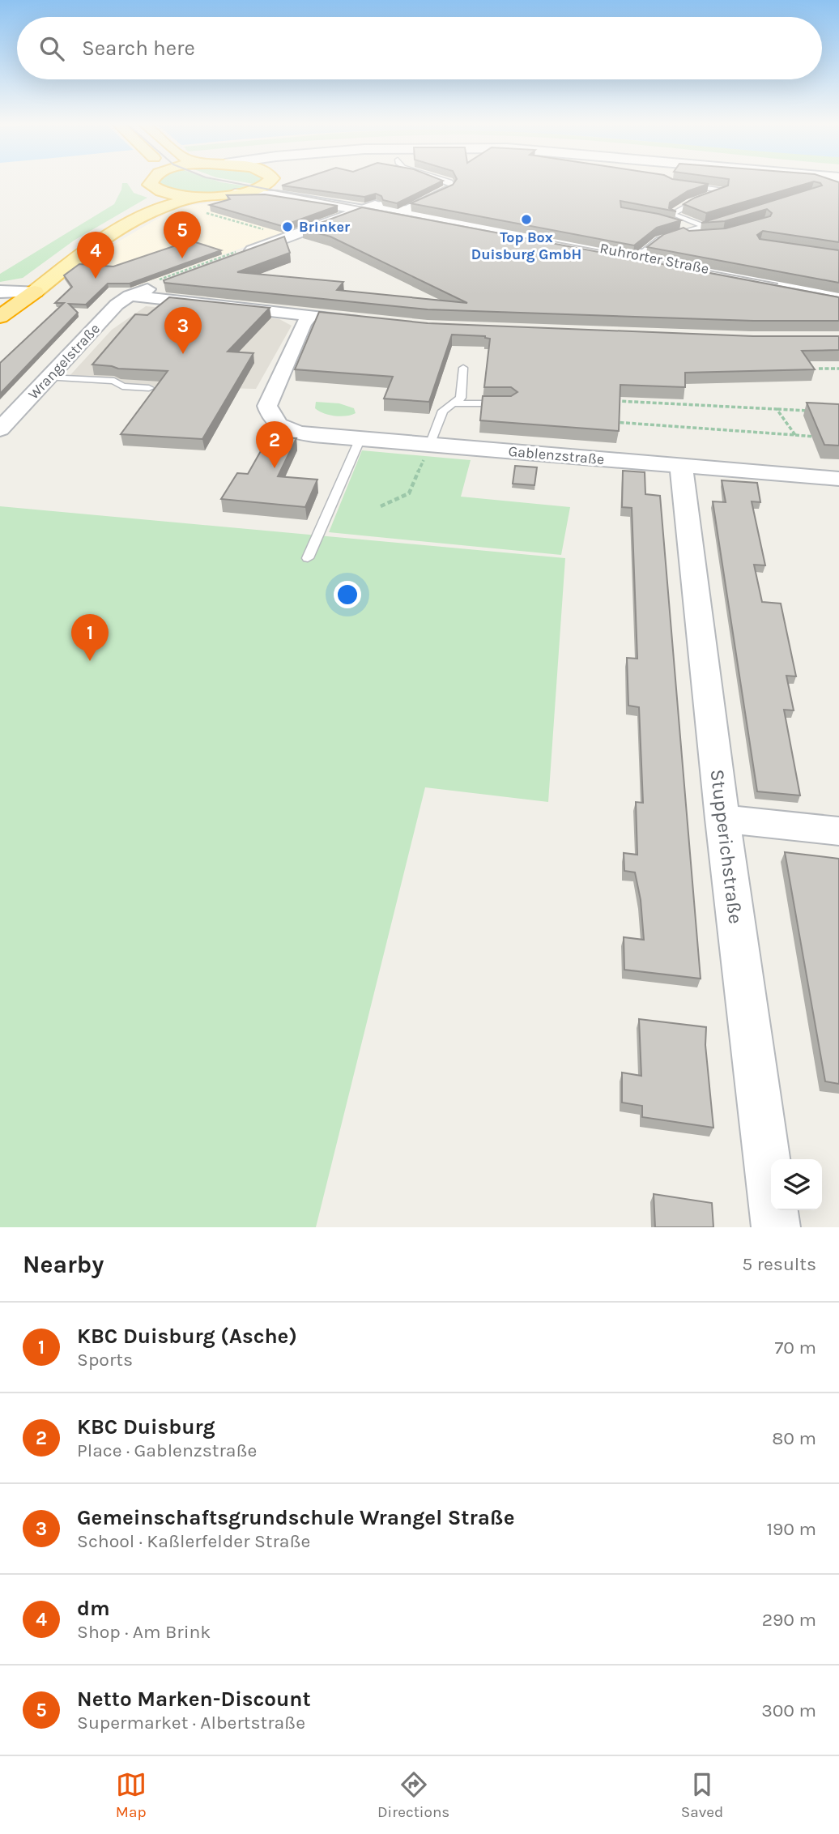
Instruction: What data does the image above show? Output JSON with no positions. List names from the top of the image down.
{
  "streets": {
    "main road": ["Ruhrorter Straße"],
    "street": ["Wrangelstraße", "Gablenzstraße", "Stupperichstraße"]
  },
  "crossings": [
    ["Gablenzstraße", "Stupperichstraße"]
  ],
  "places": ["Top Box Duisburg GmbH", "Brinker"],
  "page": {
    "search": "Search here",
    "pins": [
      "5",
      "4",
      "3",
      "2",
      "1"
    ],
    "heading": ["Nearby", "5 results"],
    "list": [
      {
        "mark": "1",
        "name": "KBC Duisburg (Asche)",
        "note": "Sports",
        "value": "70 m"
      },
      {
        "mark": "2",
        "name": "KBC Duisburg",
        "note": "Place · Gablenzstraße",
        "value": "80 m"
      },
      {
        "mark": "3",
        "name": "Gemeinschaftsgrundschule Wrangel Straße",
        "note": "School · Kaßlerfelder Straße",
        "value": "190 m"
      },
      {
        "mark": "4",
        "name": "dm",
        "note": "Shop · Am Brink",
        "value": "290 m"
      },
      {
        "mark": "5",
        "name": "Netto Marken-Discount",
        "note": "Supermarket · Albertstraße",
        "value": "300 m"
      }
    ],
    "nav": ["Map", "Directions", "Saved"]
  }
}
